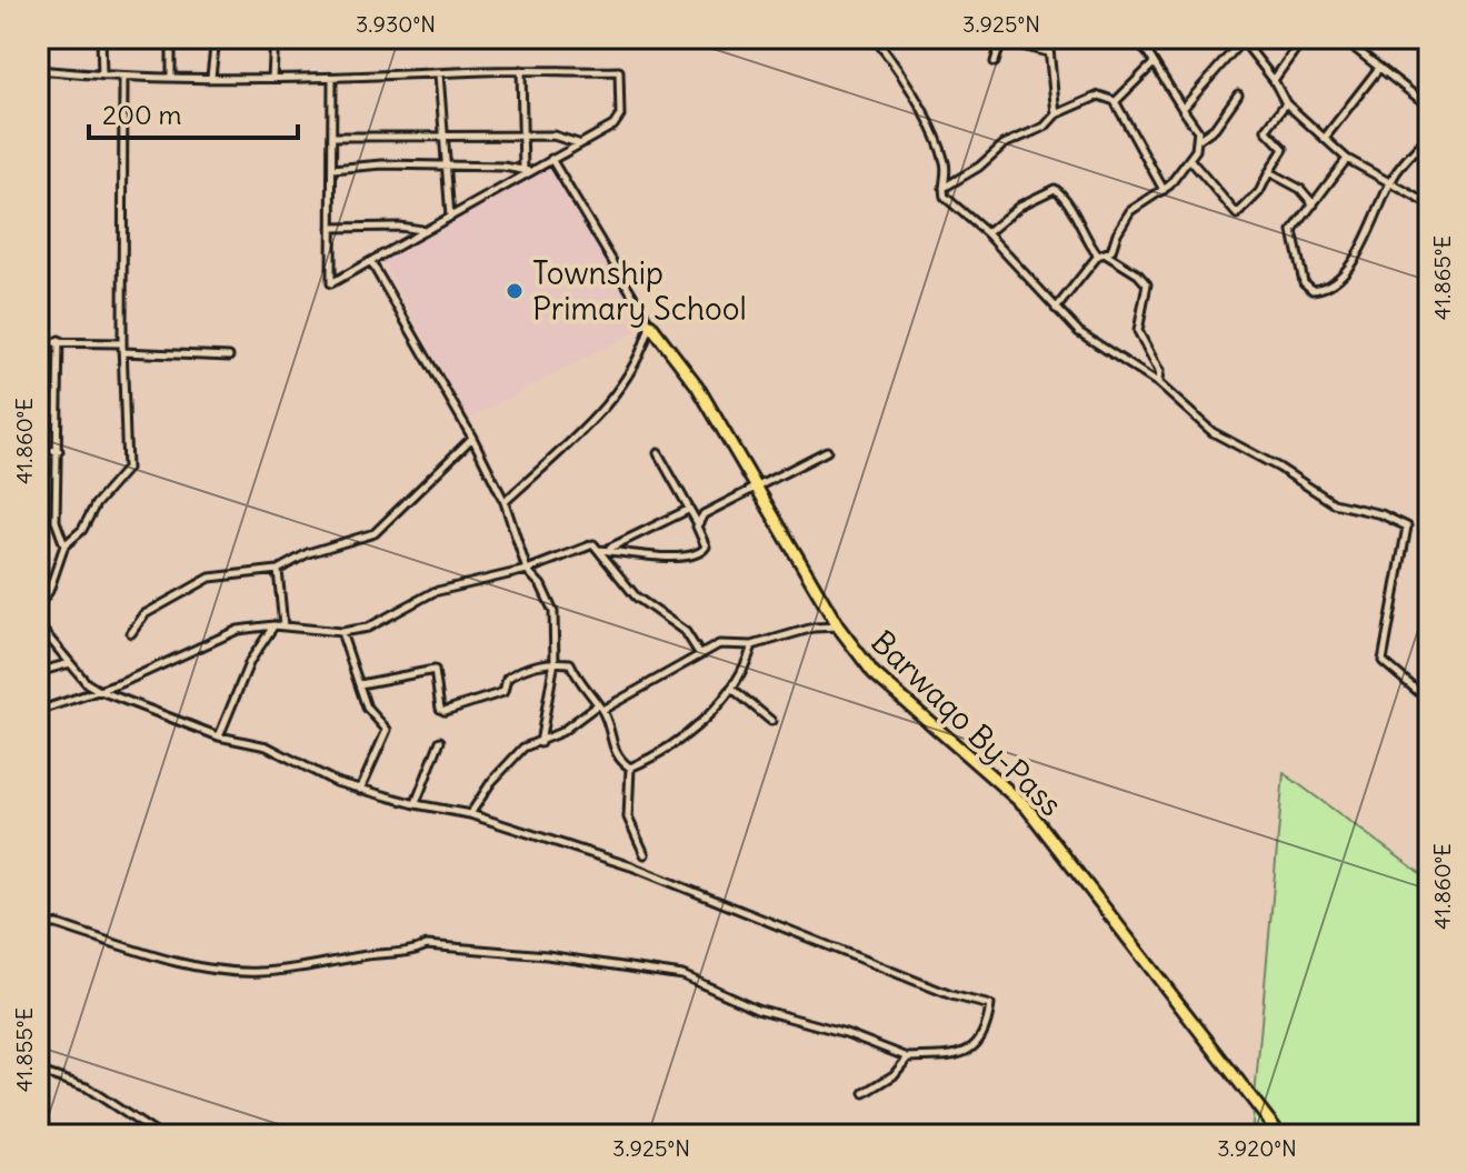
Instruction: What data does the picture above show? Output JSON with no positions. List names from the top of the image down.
{
  "streets": {
    "highway": ["Barwaqo By-Pass"]
  },
  "places": ["Township Primary School"],
  "scale_bar": "200 m",
  "coordinates": [
    "3.930°N",
    "3.925°N",
    "41.865°E",
    "41.860°E",
    "41.855°E",
    "3.920°N"
  ]
}
